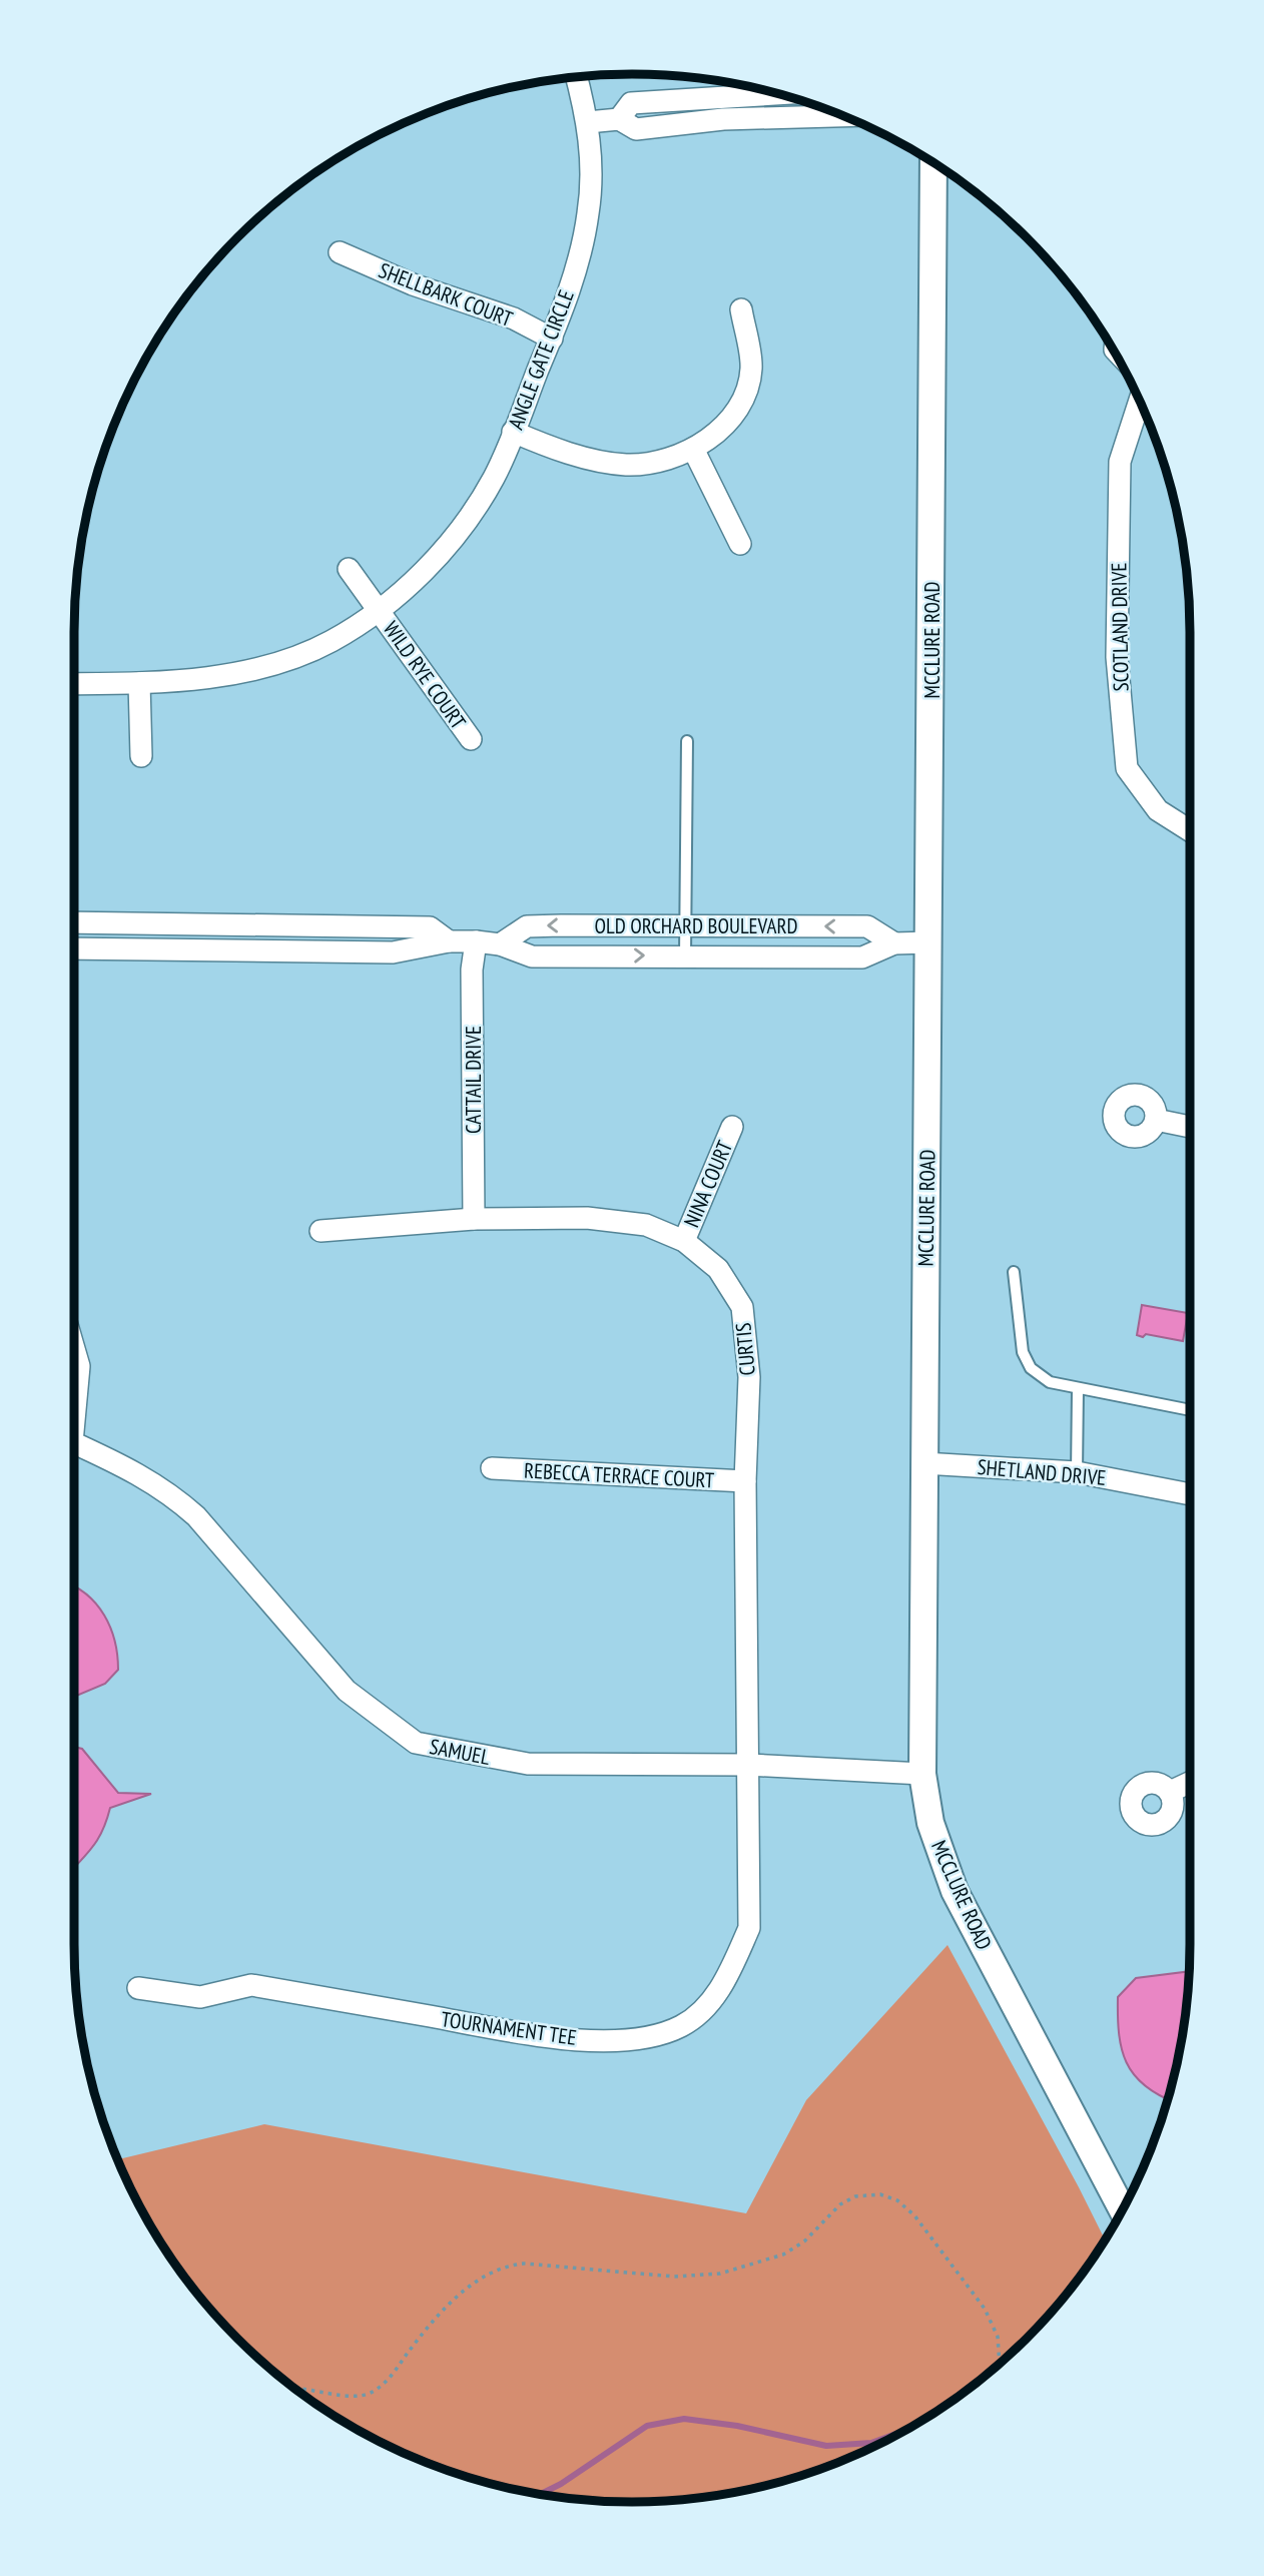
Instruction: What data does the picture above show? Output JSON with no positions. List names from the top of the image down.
{
  "streets": {
    "street": [
      "SHELLBARK COURT",
      "ANGLE GATE CIRCLE",
      "SCOTLAND DRIVE",
      "MCCLURE ROAD",
      "WILD RYE COURT",
      "OLD ORCHARD BOULEVARD",
      "CATTAIL DRIVE",
      "NINA COURT",
      "CURTIS",
      "SHETLAND DRIVE",
      "REBECCA TERRACE COURT",
      "SAMUEL",
      "TOURNAMENT TEE"
    ]
  },
  "crossings": [
    ["SHELLBARK COURT", "ANGLE GATE CIRCLE"],
    ["ANGLE GATE CIRCLE", "WILD RYE COURT"],
    ["MCCLURE ROAD", "OLD ORCHARD BOULEVARD"],
    ["MCCLURE ROAD", "SHETLAND DRIVE"],
    ["MCCLURE ROAD", "SAMUEL"],
    ["OLD ORCHARD BOULEVARD", "CATTAIL DRIVE"],
    ["CATTAIL DRIVE", "CURTIS"],
    ["NINA COURT", "CURTIS"],
    ["CURTIS", "REBECCA TERRACE COURT"],
    ["CURTIS", "SAMUEL"],
    ["CURTIS", "TOURNAMENT TEE"],
    ["SAMUEL", "TOURNAMENT TEE"]
  ]
}
